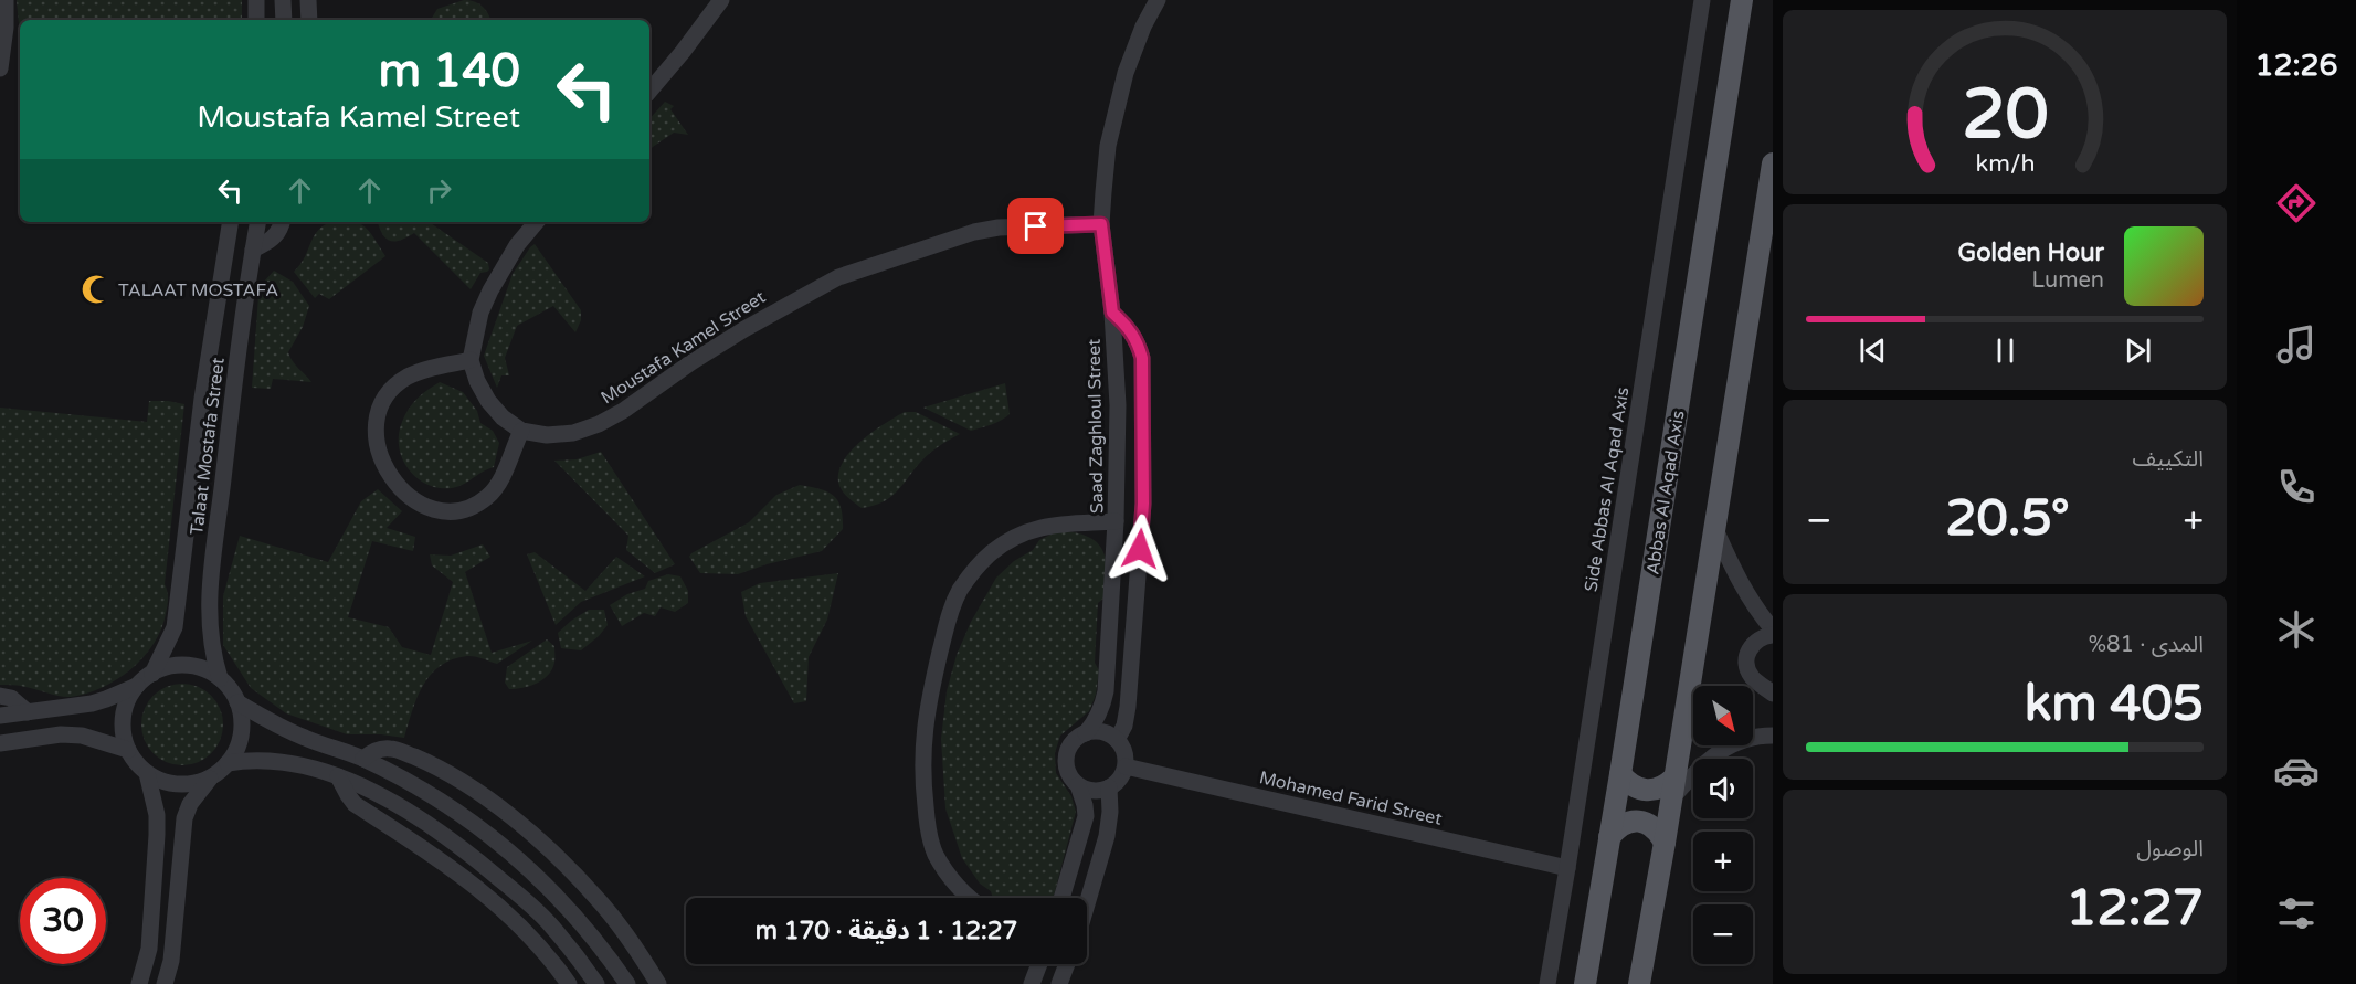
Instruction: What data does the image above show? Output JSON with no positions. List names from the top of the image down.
{
  "streets": {
    "main road": ["Abbas Al Aqad Axis"],
    "street": [
      "Moustafa Kamel Street",
      "Saad Zaghloul Street",
      "Talaat Mostafa Street",
      "Side Abbas Al Aqad Axis",
      "Mohamed Farid Street"
    ]
  },
  "crossings": [
    ["Moustafa Kamel Street", "Saad Zaghloul Street"],
    ["Saad Zaghloul Street", "Mohamed Farid Street"],
    ["Side Abbas Al Aqad Axis", "Mohamed Farid Street"]
  ],
  "places": {
    "mosque": ["TALAAT MOSTAFA"]
  },
  "north": "bottom right",
  "page": {
    "tabs": "12:26",
    "turn": ["140 m", "Moustafa Kamel Street"],
    "song": ["Golden Hour", "Lumen"],
    "tile": [
      "التكييف",
      ["المدى · 81%", "405 km"],
      ["الوصول", "12:27"]
    ],
    "heat": ["−", "20.5°", "+"],
    "map_buttons": ["+", "−"],
    "limit": "30",
    "trip": "12:27 · 1 دقيقة · 170 m",
    "gauge": ["20", "km/h"]
  }
}
